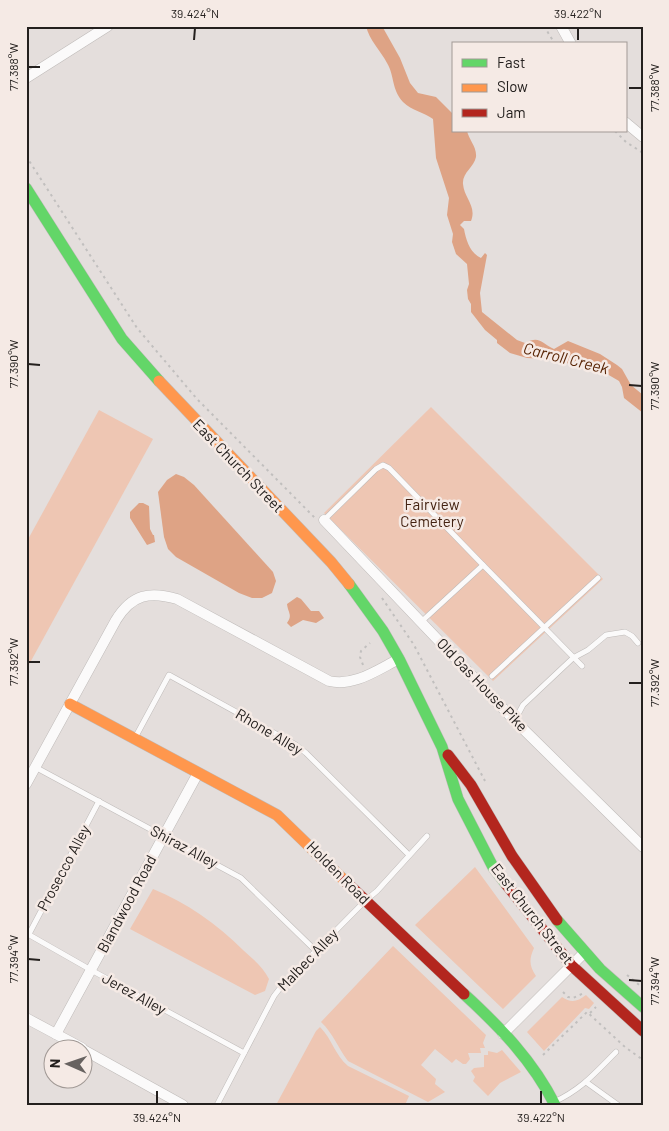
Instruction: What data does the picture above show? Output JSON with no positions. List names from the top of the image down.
{
  "streets": {
    "main road": ["East Church Street", "Holden Road"],
    "street": ["Old Gas House Pike", "Blandwood Road"],
    "lane": [
      "Rhone Alley",
      "Shiraz Alley",
      "Prosecco Alley",
      "Malbec Alley",
      "Jerez Alley"
    ]
  },
  "crossings": [
    ["Rhone Alley", "Holden Road"],
    ["Shiraz Alley", "Prosecco Alley"],
    ["Shiraz Alley", "Blandwood Road"],
    ["Shiraz Alley", "Malbec Alley"],
    ["Prosecco Alley", "Jerez Alley"],
    ["Holden Road", "Blandwood Road"],
    ["Holden Road", "Malbec Alley"],
    ["Blandwood Road", "Jerez Alley"],
    ["Malbec Alley", "Jerez Alley"]
  ],
  "water": ["Carroll Creek"],
  "parks": ["Fairview Cemetery"],
  "legend": ["Fast", "Slow", "Jam"],
  "north": "left",
  "coordinates": [
    "39.424°N",
    "39.422°N",
    "77.388°W",
    "77.390°W",
    "77.392°W",
    "77.394°W"
  ]
}
